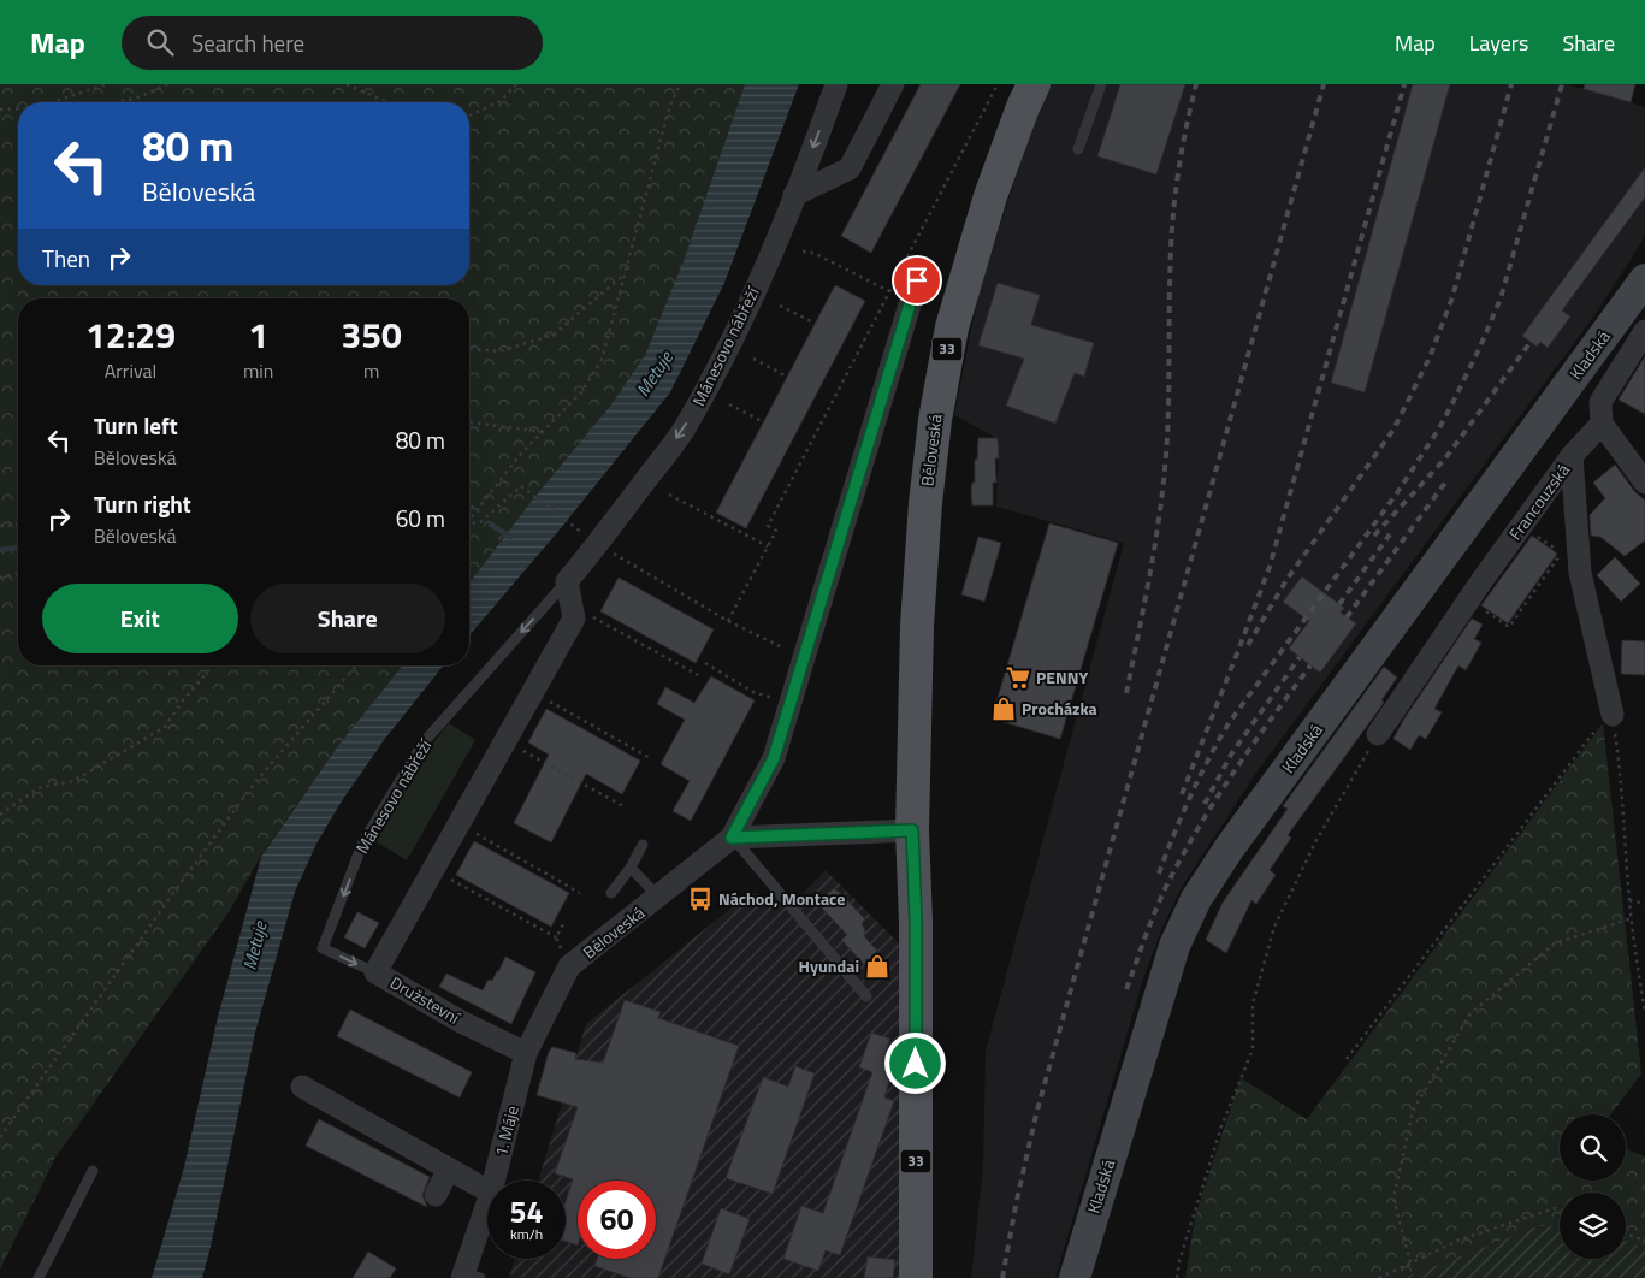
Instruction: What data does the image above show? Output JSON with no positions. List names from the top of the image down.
{
  "streets": {
    "main road": ["33", "Kladská", "Běloveská"],
    "street": [
      "Mánesovo nábřeží",
      "Francouzská",
      "Družstevní",
      "1. Máje"
    ]
  },
  "crossings": [
    ["Mánesovo nábřeží", "Družstevní"],
    ["Běloveská", "Družstevní"],
    ["Běloveská", "1. Máje"],
    ["Družstevní", "1. Máje"]
  ],
  "water": ["Metuje"],
  "places": {
    "supermarket": ["PENNY"],
    "shop": ["Procházka", "Hyundai"],
    "bus stop": ["Náchod, Montace"]
  },
  "page": {
    "header": "Map",
    "search": "Search here",
    "nav": ["Map", "Layers", "Share"],
    "turn": ["80 m", "Běloveská"],
    "then": "Then",
    "eta": [
      "12:29",
      "Arrival",
      "1",
      "min",
      "350",
      "m"
    ],
    "list": [
      {
        "name": "Turn left",
        "note": "Běloveská",
        "value": "80 m"
      },
      {
        "name": "Turn right",
        "note": "Běloveská",
        "value": "60 m"
      }
    ],
    "buttons": ["Exit", "Share"],
    "speed": "54 km/h",
    "limit": "60"
  }
}
